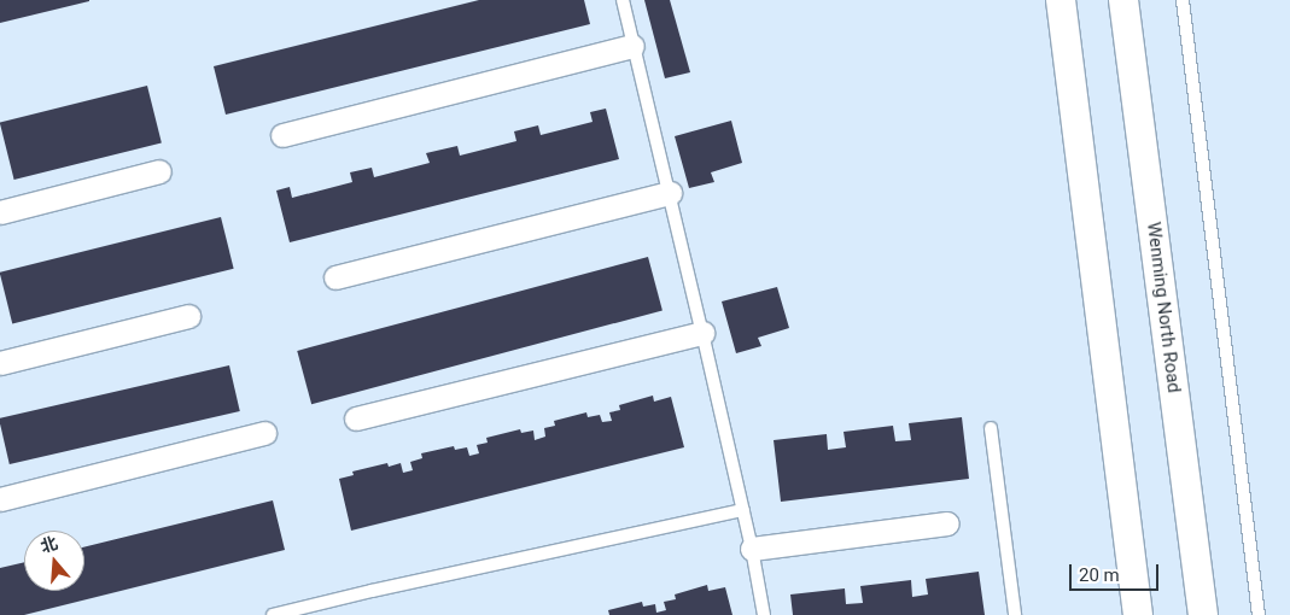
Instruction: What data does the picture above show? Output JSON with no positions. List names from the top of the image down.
{
  "streets": {
    "street": ["Wenming North Road"]
  },
  "scale_bar": "20 m",
  "north": "top"
}
